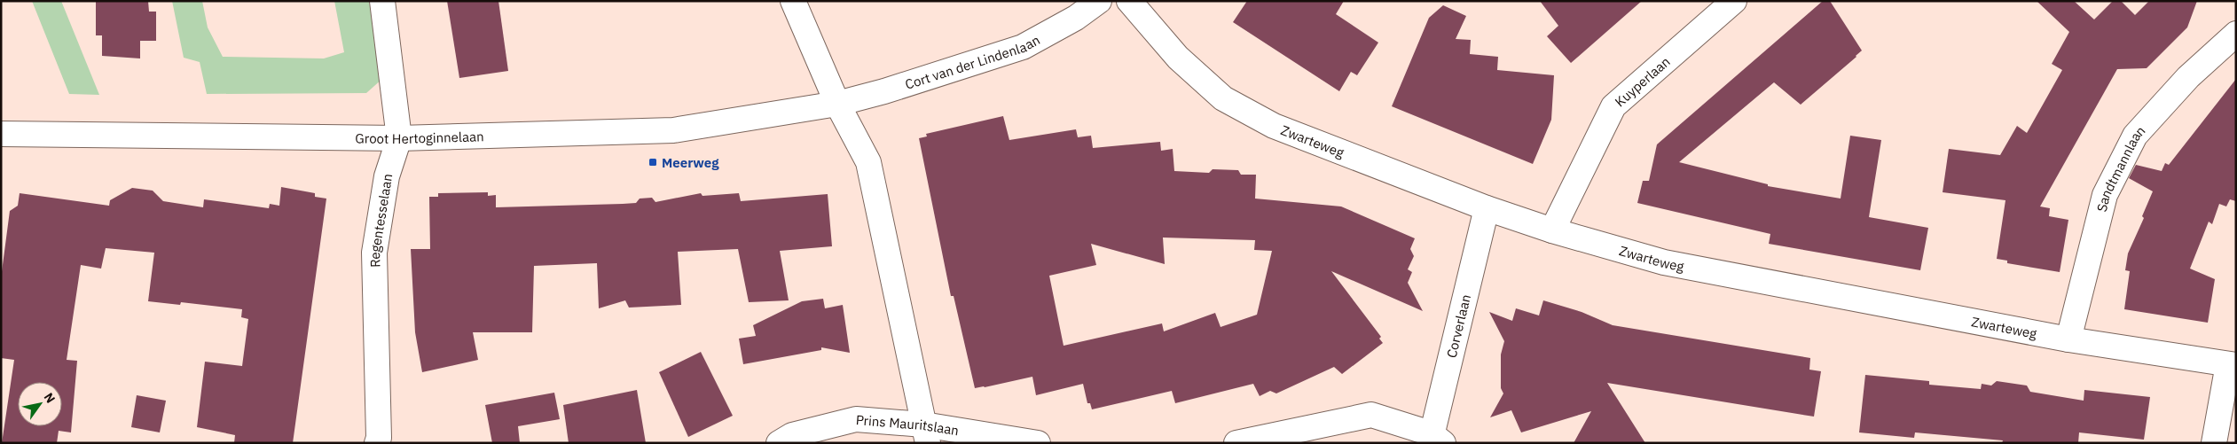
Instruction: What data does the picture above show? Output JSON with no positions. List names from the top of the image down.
{
  "streets": {
    "street": [
      "Cort van der Lindenlaan",
      "Kuyperlaan",
      "Groot Hertoginnelaan",
      "Zwarteweg",
      "Sandtmannlaan",
      "Regentesselaan",
      "Corverlaan",
      "Prins Mauritslaan"
    ]
  },
  "crossings": [
    ["Cort van der Lindenlaan", "Groot Hertoginnelaan"],
    ["Kuyperlaan", "Zwarteweg"],
    ["Groot Hertoginnelaan", "Regentesselaan"],
    ["Zwarteweg", "Sandtmannlaan"],
    ["Zwarteweg", "Corverlaan"]
  ],
  "places": {
    "transit": ["Meerweg"]
  },
  "north": "top right"
}
